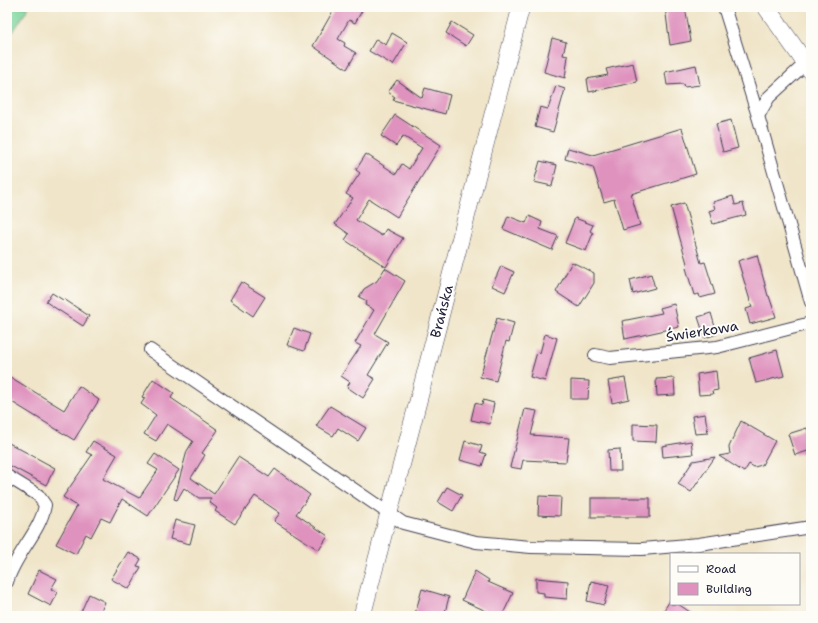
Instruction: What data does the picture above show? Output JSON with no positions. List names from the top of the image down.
{
  "streets": {
    "street": ["Brańska", "Świerkowa"]
  },
  "legend": ["Road", "Building"]
}
